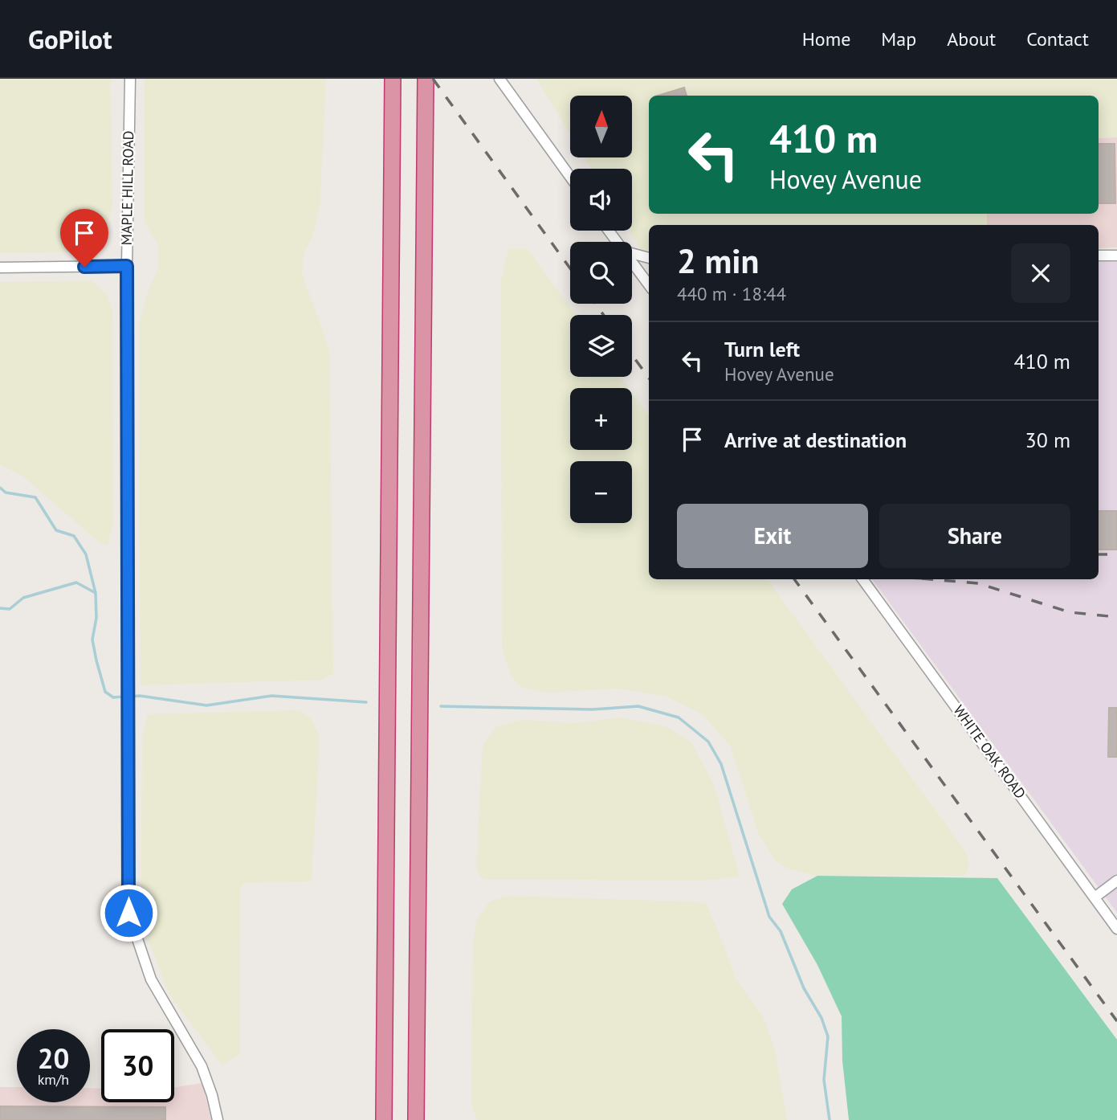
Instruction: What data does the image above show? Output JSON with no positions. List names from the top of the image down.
{
  "streets": {
    "street": ["MAPLE HILL ROAD", "WHITE OAK ROAD"]
  },
  "north": "top",
  "page": {
    "header": "GoPilot",
    "nav": [
      "Home",
      "Map",
      "About",
      "Contact"
    ],
    "map_buttons": ["+", "−"],
    "turn": ["410 m", "Hovey Avenue"],
    "heading": ["2 min", "440 m · 18:44"],
    "list": [
      {
        "name": "Turn left",
        "note": "Hovey Avenue",
        "value": "410 m"
      },
      {
        "name": "Arrive at destination",
        "value": "30 m"
      }
    ],
    "buttons": ["Exit", "Share"],
    "speed": "20 km/h",
    "limit": "30"
  }
}
